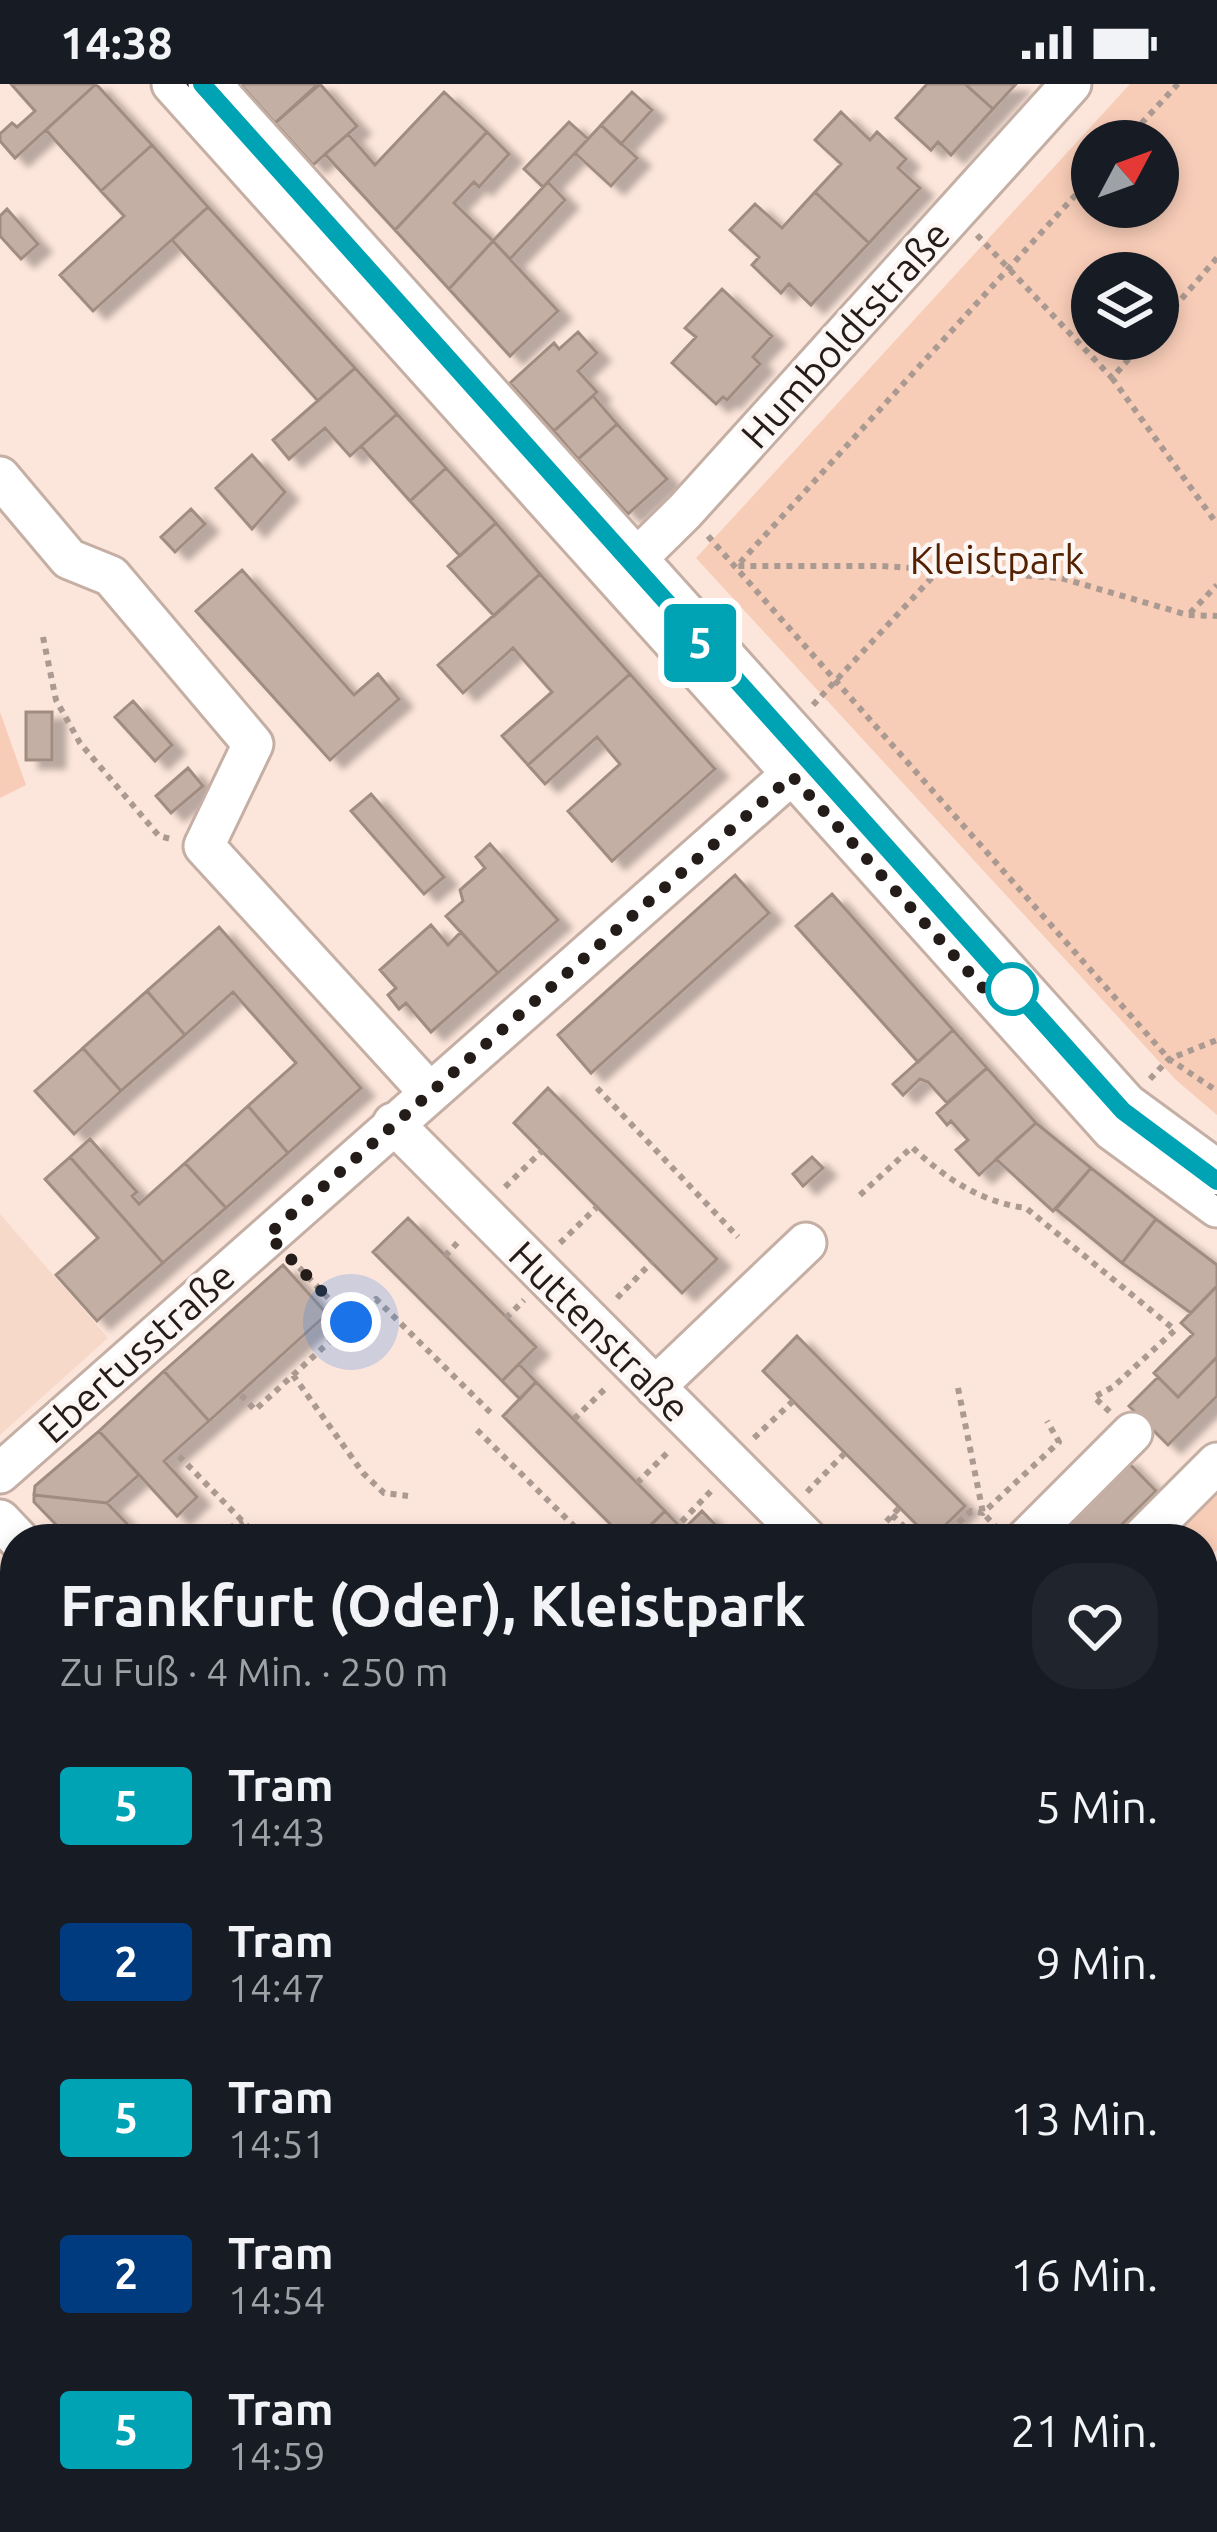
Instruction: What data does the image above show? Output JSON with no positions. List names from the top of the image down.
{
  "streets": {
    "street": ["Humboldtstraße", "Huttenstraße", "Ebertusstraße"]
  },
  "crossings": [
    ["Huttenstraße", "Ebertusstraße"]
  ],
  "parks": ["Kleistpark"],
  "lines": ["tram line 5"],
  "north": "top right",
  "page": {
    "status": "14:38",
    "on_map": "5",
    "heading": ["Frankfurt (Oder), Kleistpark", "Zu Fuß · 4 Min. · 250 m"],
    "list": [
      {
        "mark": "5",
        "name": "Tram",
        "note": "14:43",
        "value": "5 Min."
      },
      {
        "mark": "2",
        "name": "Tram",
        "note": "14:47",
        "value": "9 Min."
      },
      {
        "mark": "5",
        "name": "Tram",
        "note": "14:51",
        "value": "13 Min."
      },
      {
        "mark": "2",
        "name": "Tram",
        "note": "14:54",
        "value": "16 Min."
      },
      {
        "mark": "5",
        "name": "Tram",
        "note": "14:59",
        "value": "21 Min."
      }
    ]
  }
}
